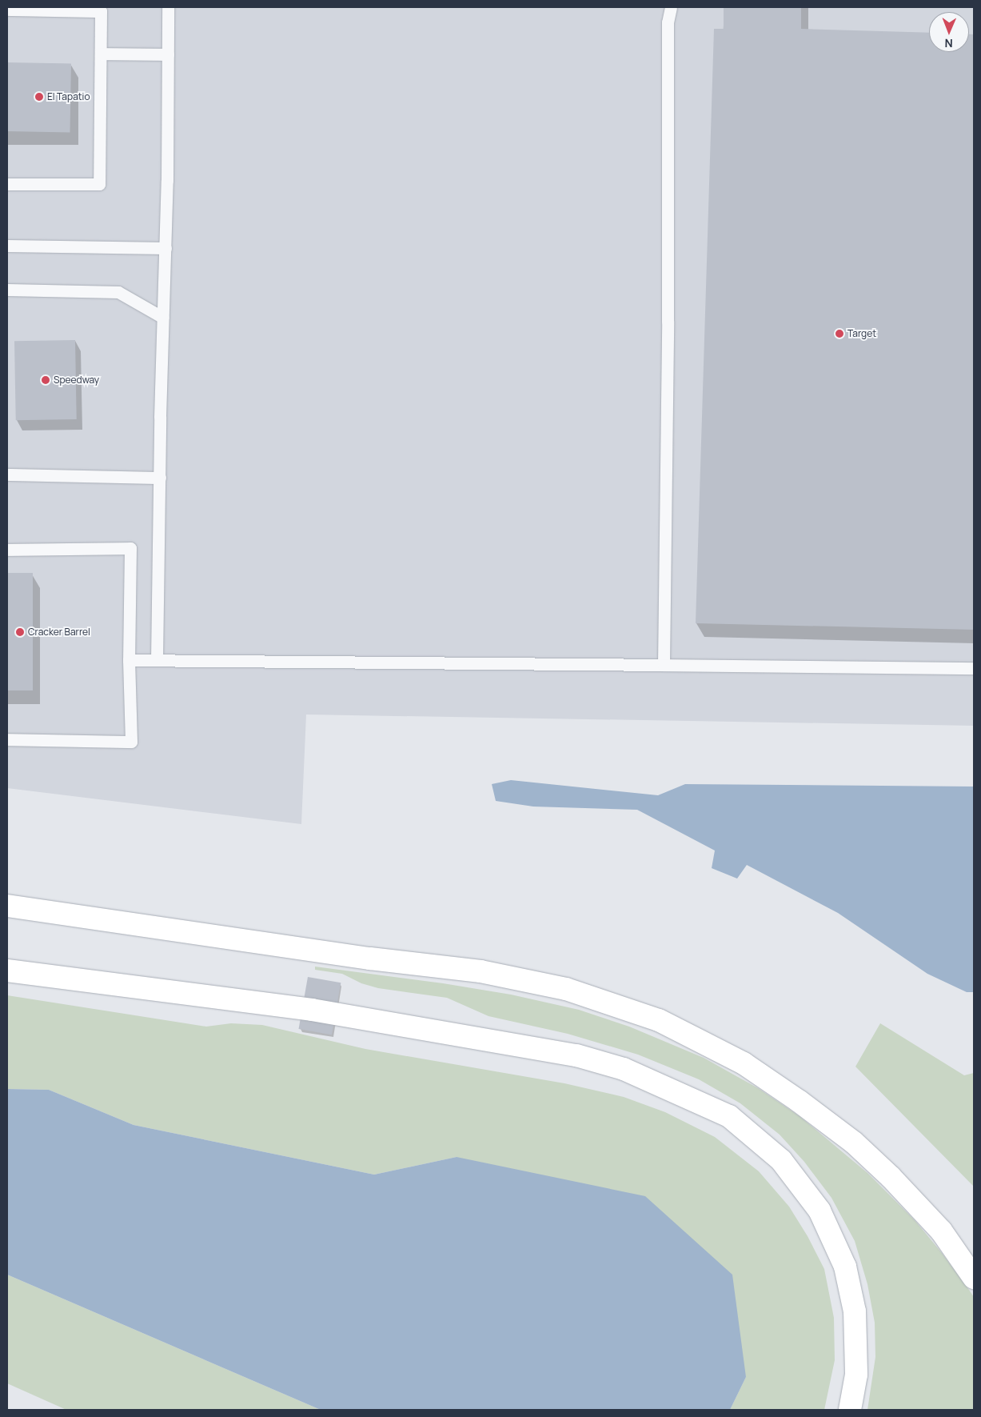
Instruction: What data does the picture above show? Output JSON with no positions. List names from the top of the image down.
{
  "places": [
    "El Tapatio",
    "Target",
    "Speedway",
    "Cracker Barrel"
  ],
  "north": "bottom"
}
